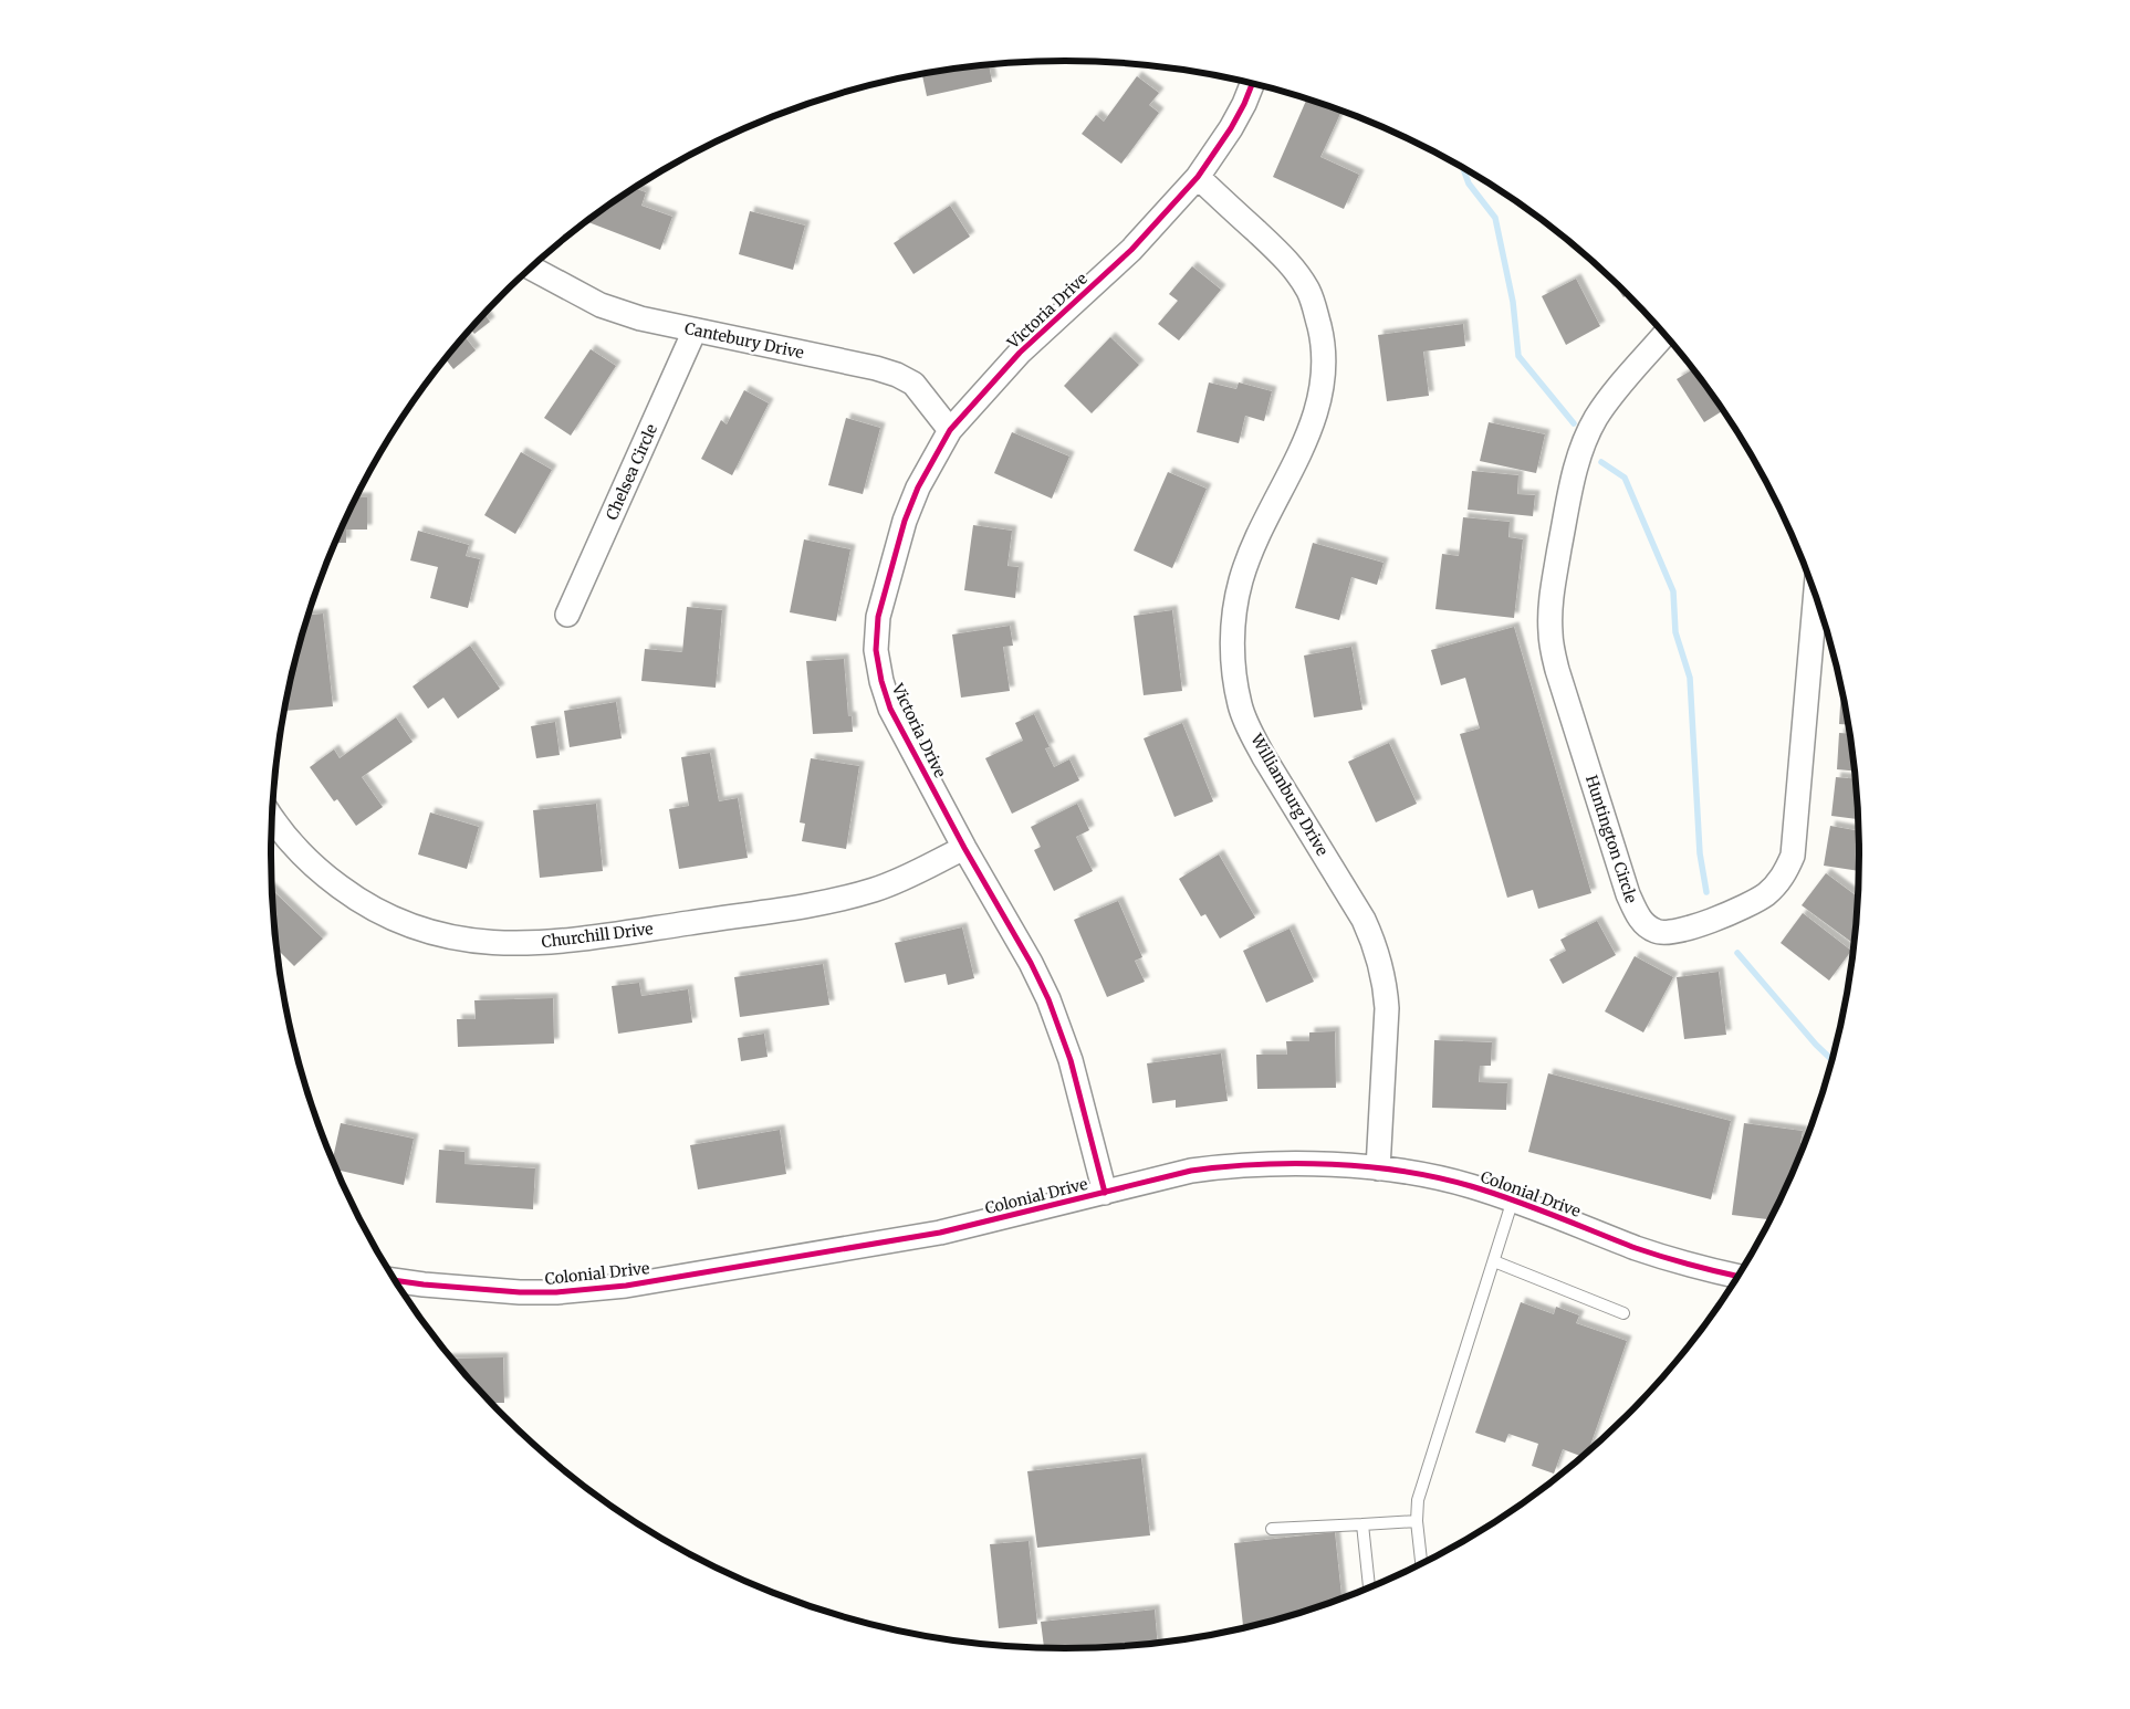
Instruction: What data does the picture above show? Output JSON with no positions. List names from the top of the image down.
{
  "streets": {
    "street": [
      "Victoria Drive",
      "Cantebury Drive",
      "Chelsea Circle",
      "Williamburg Drive",
      "Huntington Circle",
      "Churchill Drive",
      "Colonial Drive"
    ]
  },
  "crossings": [
    ["Victoria Drive", "Cantebury Drive"],
    ["Victoria Drive", "Williamburg Drive"],
    ["Victoria Drive", "Churchill Drive"],
    ["Victoria Drive", "Colonial Drive"],
    ["Cantebury Drive", "Chelsea Circle"],
    ["Williamburg Drive", "Colonial Drive"]
  ]
}
